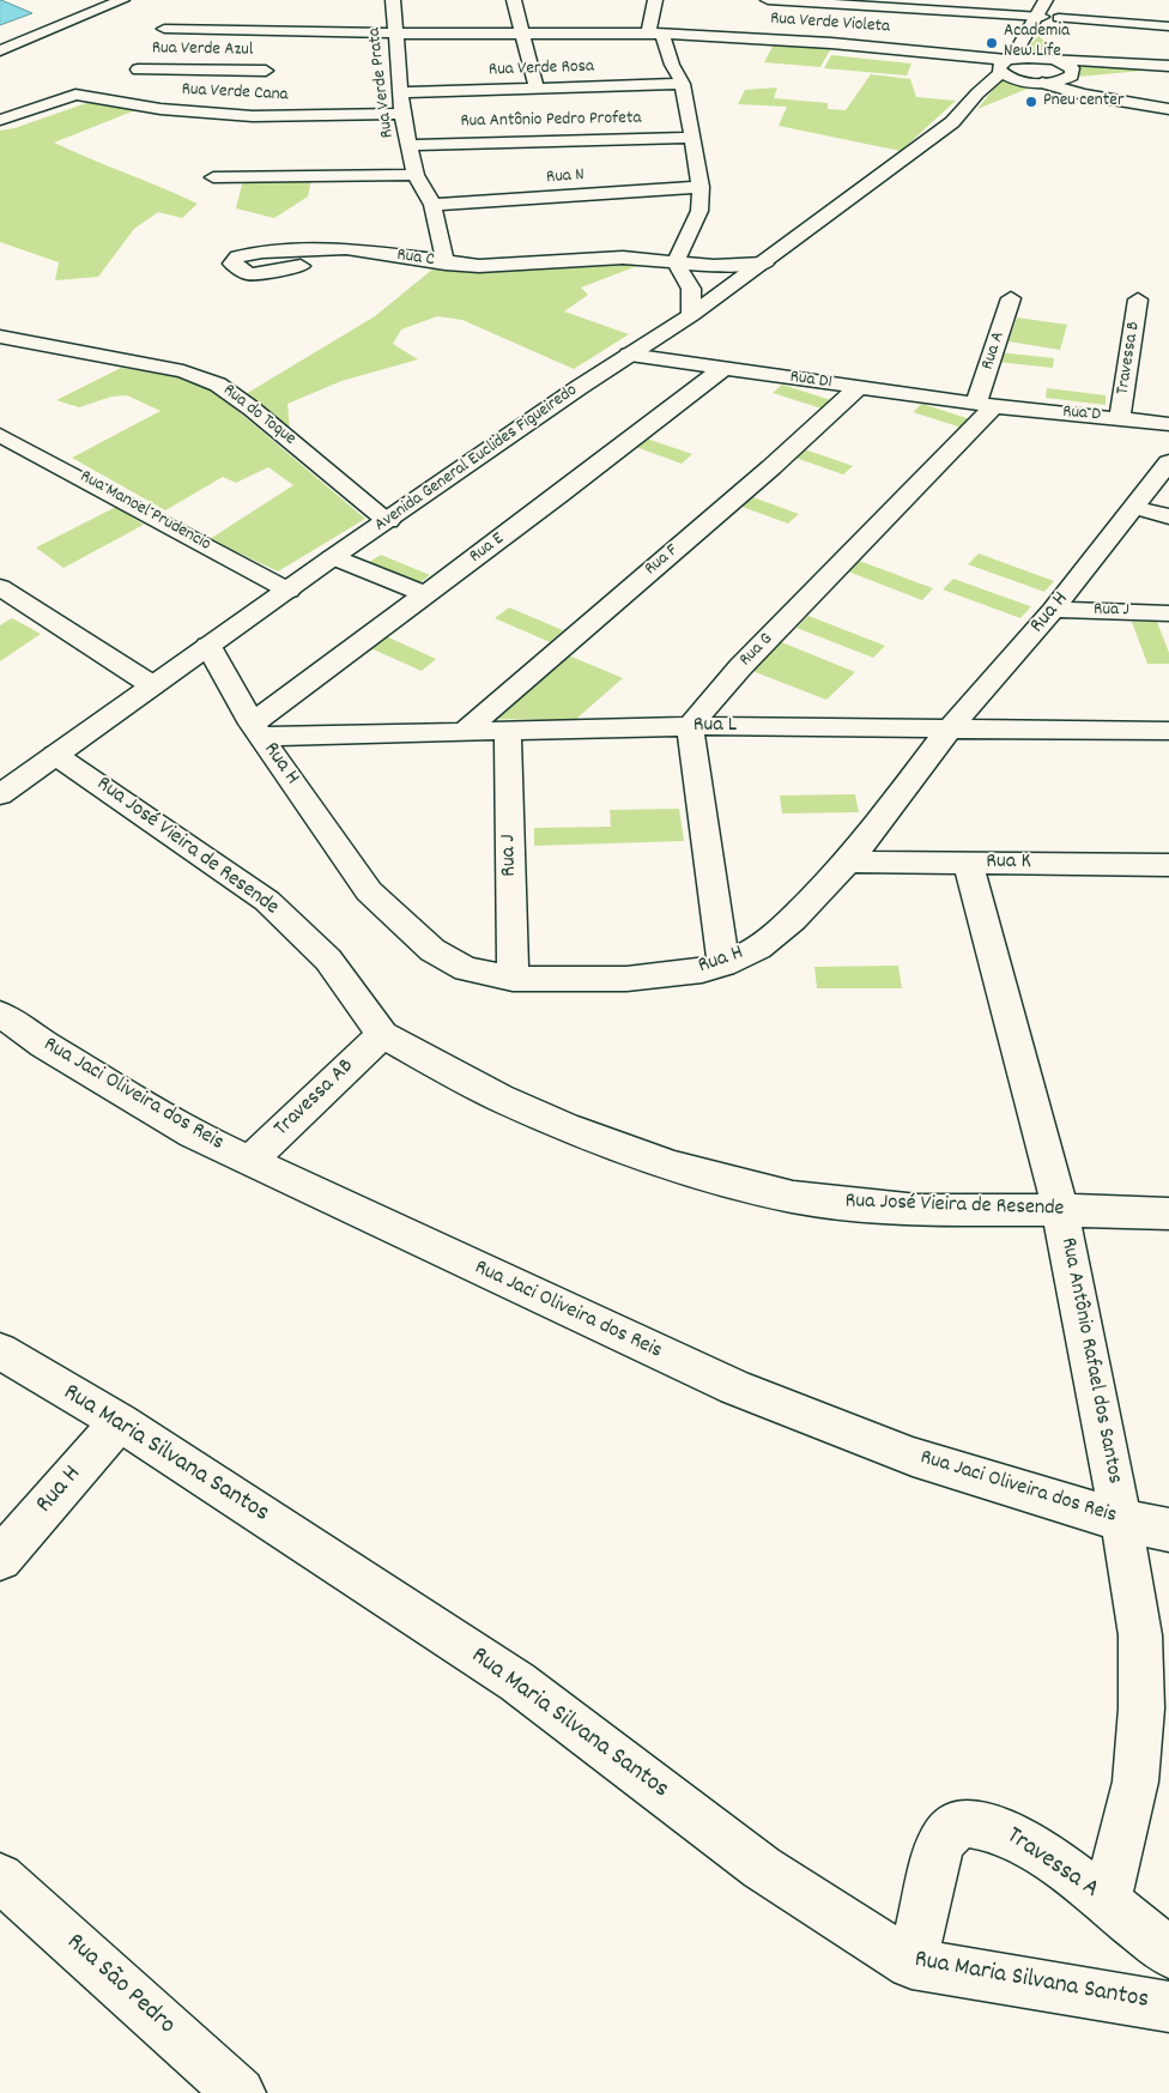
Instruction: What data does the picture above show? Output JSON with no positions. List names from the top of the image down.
{
  "streets": {
    "street": [
      "Rua Verde Violeta",
      "Rua Verde Azul",
      "Rua Verde Rosa",
      "Rua Verde Prata",
      "Rua Verde Cana",
      "Rua Antônio Pedro Profeta",
      "Rua N",
      "Rua C",
      "Rua A",
      "Travessa B",
      "Rua D1",
      "Rua D",
      "Rua do Toque",
      "Avenida General Euclides Figueiredo",
      "Rua Manoel Prudencio",
      "Rua E",
      "Rua F",
      "Rua J",
      "Rua H",
      "Rua G",
      "Rua L",
      "Rua José Vieira de Resende",
      "Rua K",
      "Rua Jaci Oliveira dos Reis",
      "Travessa AB",
      "Rua Antônio Rafael dos Santos",
      "Rua Maria Silvana Santos",
      "Travessa A",
      "Rua São Pedro"
    ]
  },
  "crossings": [
    ["Rua Verde Violeta", "Rua Verde Azul"],
    ["Rua Verde Violeta", "Rua Verde Prata"],
    ["Rua Verde Violeta", "Avenida General Euclides Figueiredo"],
    ["Rua Verde Rosa", "Rua Verde Prata"],
    ["Rua Verde Prata", "Rua Verde Cana"],
    ["Rua Verde Prata", "Rua Antônio Pedro Profeta"],
    ["Rua Verde Prata", "Rua N"],
    ["Rua Verde Prata", "Rua C"],
    ["Rua C", "Avenida General Euclides Figueiredo"],
    ["Rua A", "Rua D1"],
    ["Rua A", "Rua D"],
    ["Rua A", "Rua G"],
    ["Travessa B", "Rua D"],
    ["Rua D1", "Rua D"],
    ["Rua D1", "Avenida General Euclides Figueiredo"],
    ["Rua D1", "Rua E"],
    ["Rua D1", "Rua F"],
    ["Rua D1", "Rua G"],
    ["Rua D", "Rua G"],
    ["Rua do Toque", "Avenida General Euclides Figueiredo"],
    ["Avenida General Euclides Figueiredo", "Rua Manoel Prudencio"],
    ["Avenida General Euclides Figueiredo", "Rua H"],
    ["Avenida General Euclides Figueiredo", "Rua José Vieira de Resende"],
    ["Rua E", "Rua H"],
    ["Rua E", "Rua L"],
    ["Rua F", "Rua L"],
    ["Rua J", "Rua H"],
    ["Rua J", "Rua L"],
    ["Rua H", "Rua L"],
    ["Rua H", "Rua K"],
    ["Rua H", "Rua Maria Silvana Santos"],
    ["Rua G", "Rua L"],
    ["Rua José Vieira de Resende", "Travessa AB"],
    ["Rua José Vieira de Resende", "Rua Antônio Rafael dos Santos"],
    ["Rua K", "Rua Antônio Rafael dos Santos"],
    ["Rua Jaci Oliveira dos Reis", "Travessa AB"],
    ["Rua Jaci Oliveira dos Reis", "Rua Antônio Rafael dos Santos"],
    ["Rua Antônio Rafael dos Santos", "Travessa A"],
    ["Rua Maria Silvana Santos", "Travessa A"]
  ],
  "places": ["Academia New Life", "Pneu center"]
}
